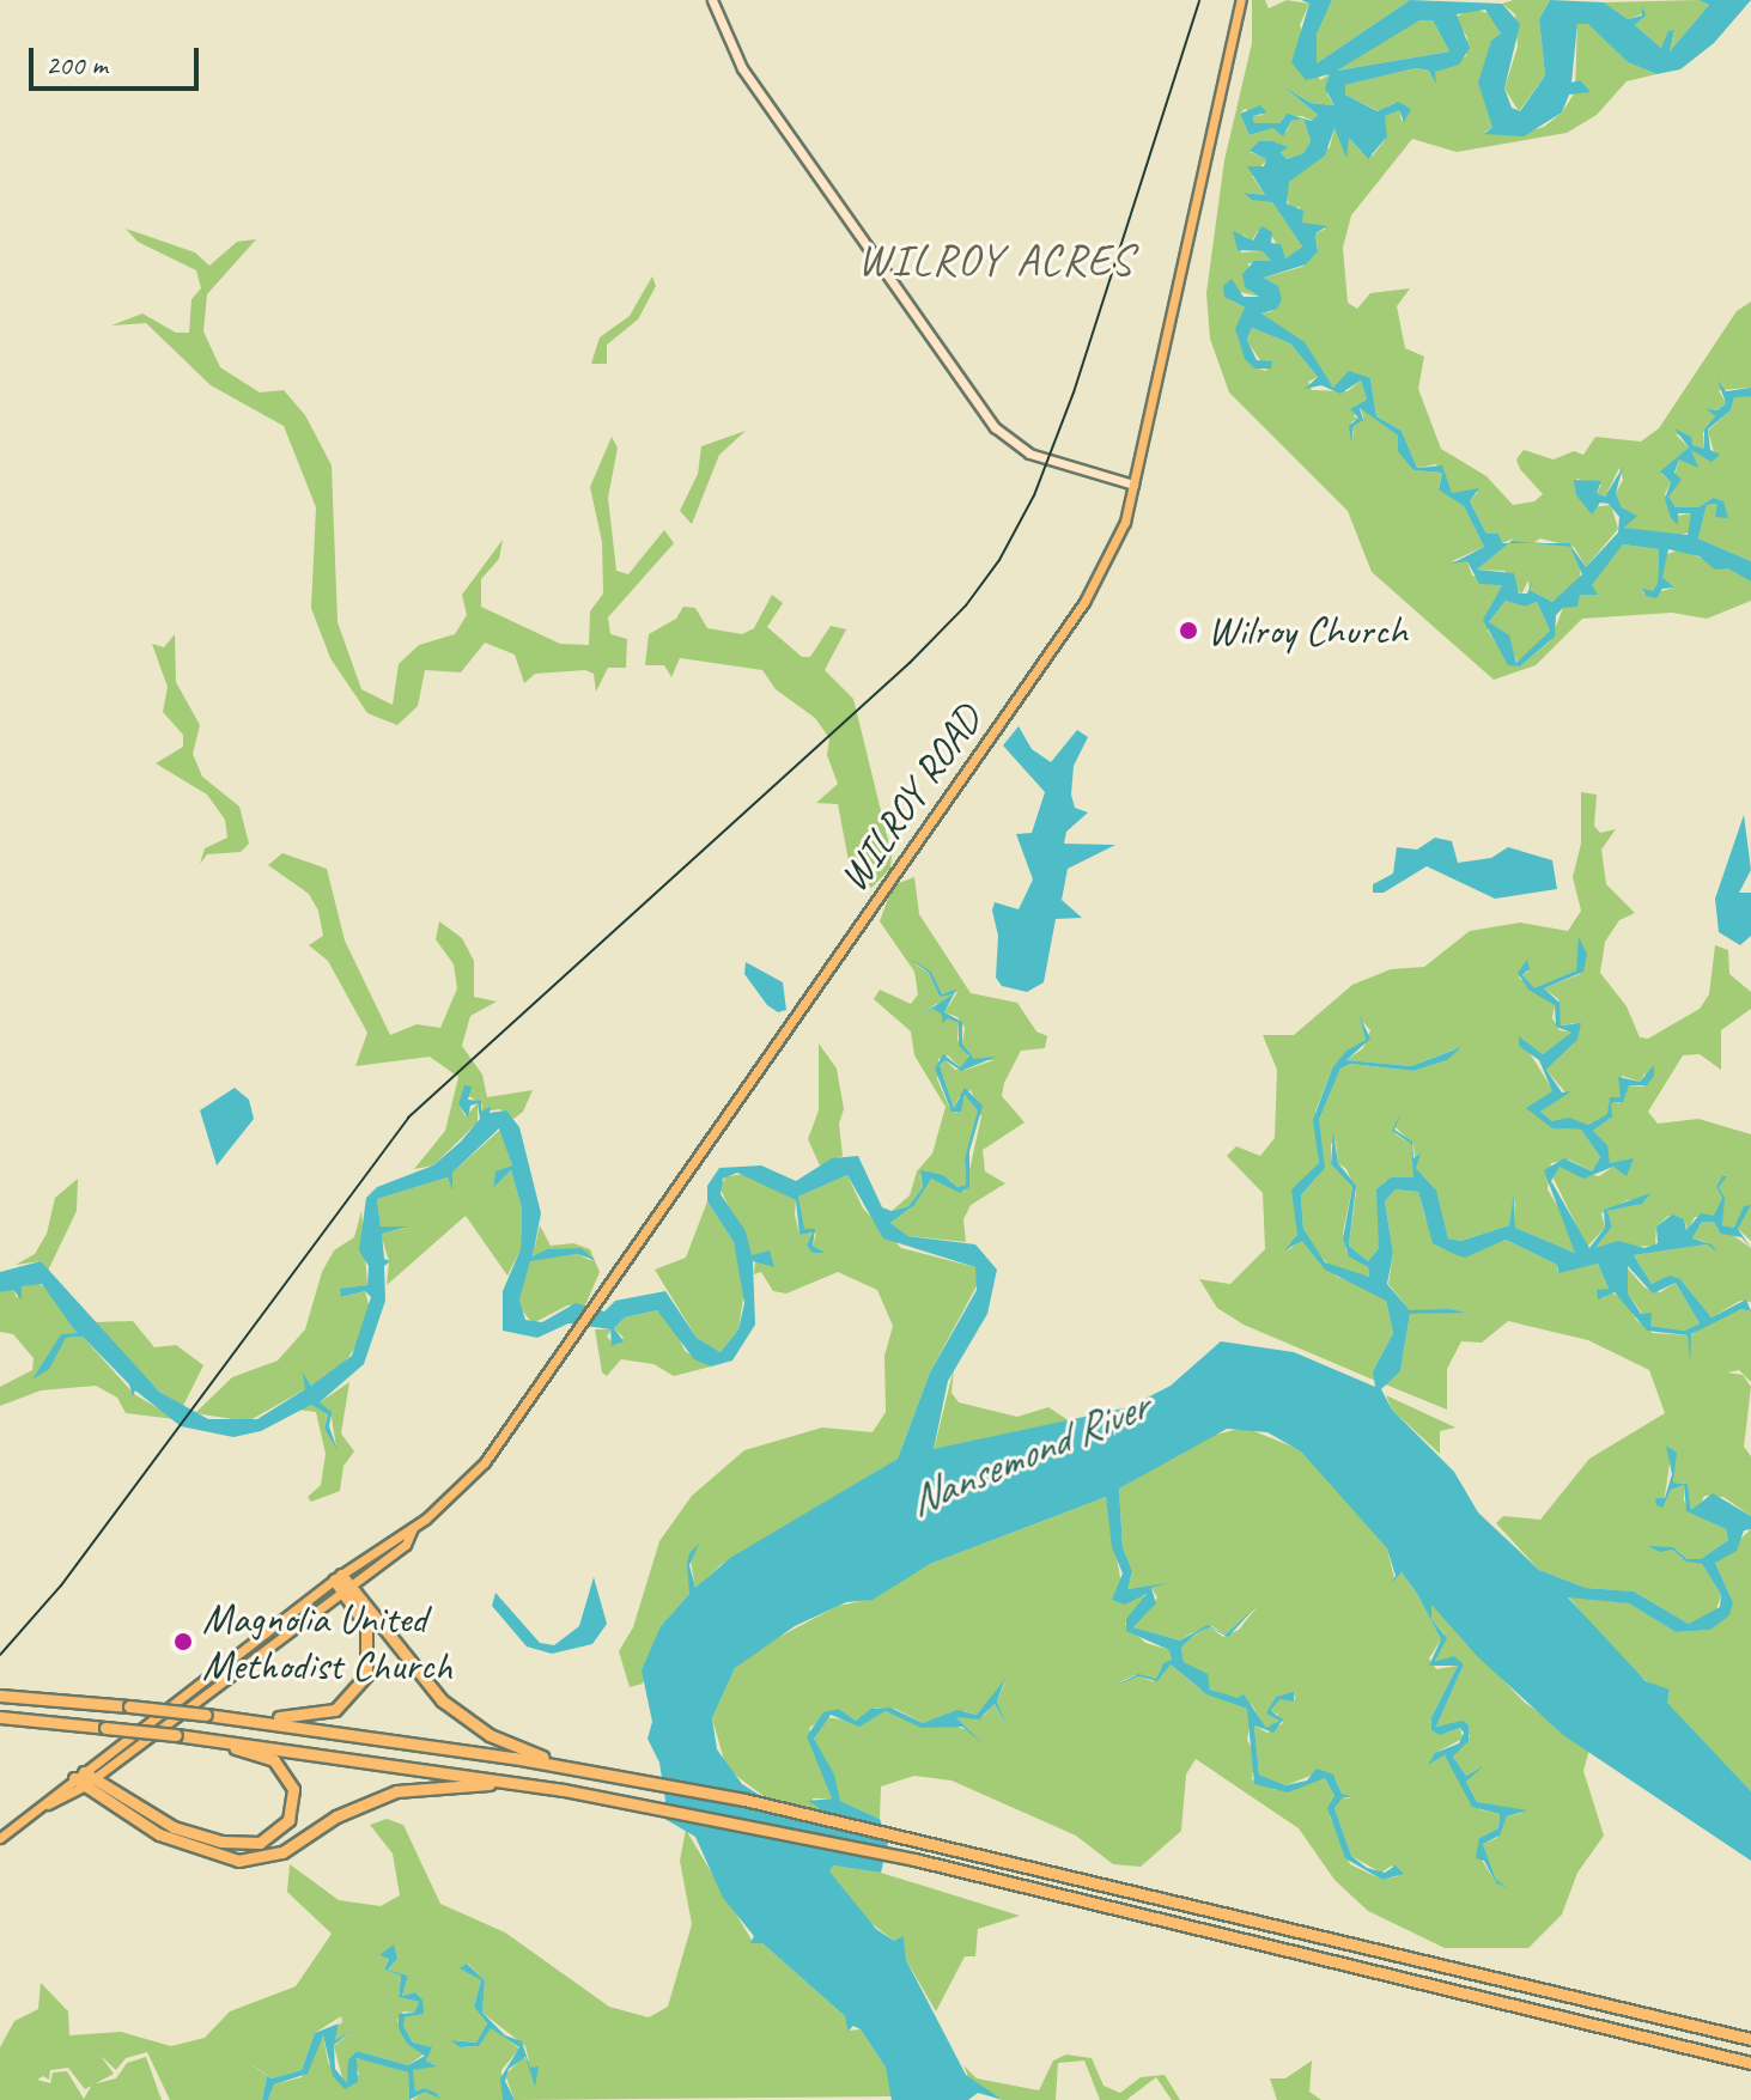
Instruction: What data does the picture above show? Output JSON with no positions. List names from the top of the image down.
{
  "streets": {
    "main road": ["WILROY ROAD"]
  },
  "districts": ["WILROY ACRES"],
  "water": ["Nansemond River"],
  "places": ["Wilroy Church", "Magnolia United Methodist Church"],
  "scale_bar": "200 m"
}
